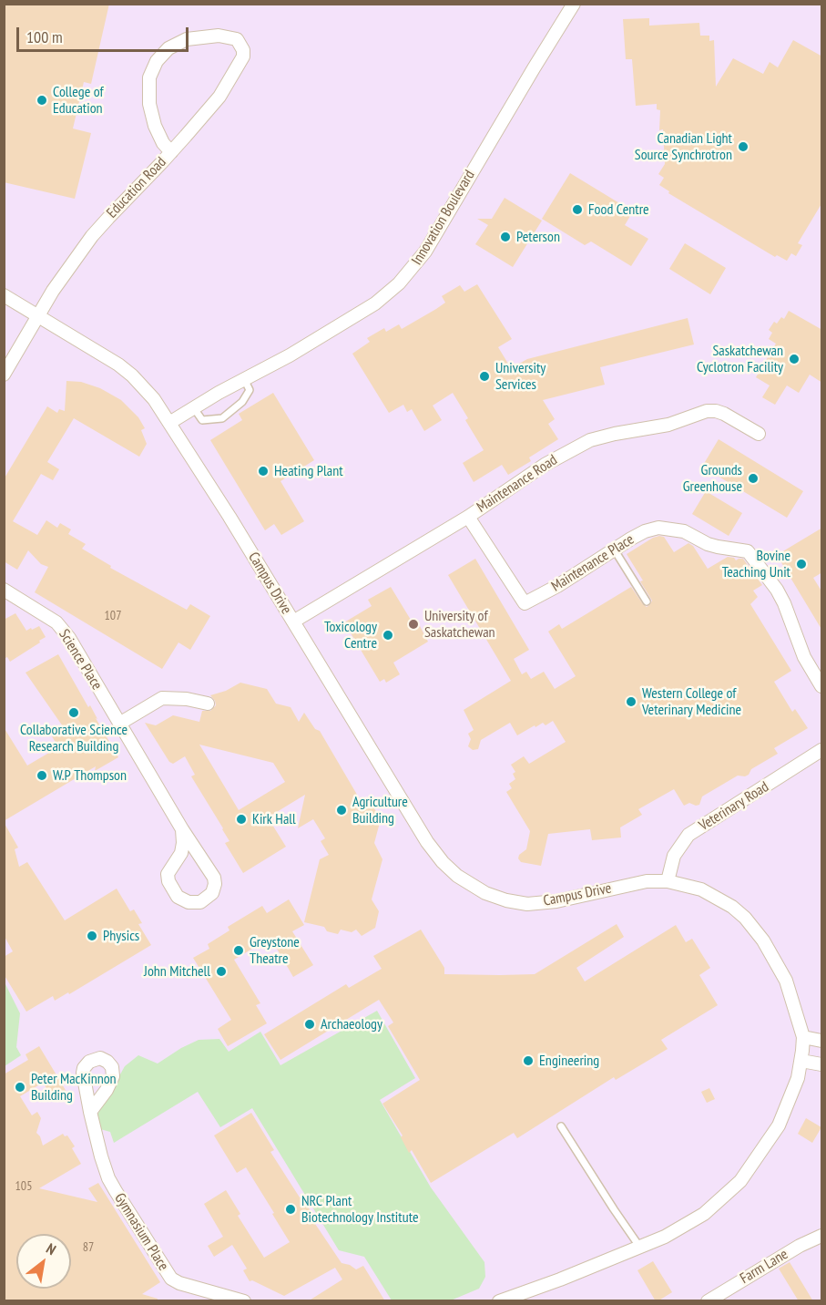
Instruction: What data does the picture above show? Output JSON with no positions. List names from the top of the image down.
{
  "streets": {
    "street": [
      "Education Road",
      "Innovation Boulevard",
      "Maintenance Road",
      "Maintenance Place",
      "Campus Drive",
      "Science Place",
      "Veterinary Road",
      "Gymnasium Place",
      "Farm Lane"
    ]
  },
  "crossings": [
    ["Education Road", "Campus Drive"],
    ["Innovation Boulevard", "Campus Drive"],
    ["Maintenance Road", "Maintenance Place"],
    ["Maintenance Road", "Campus Drive"],
    ["Campus Drive", "Veterinary Road"]
  ],
  "places": [
    "College of Education",
    "Canadian Light Source Synchrotron",
    "Food Centre",
    "Peterson",
    "Saskatchewan Cyclotron Facility",
    "University Services",
    "Heating Plant",
    "Grounds Greenhouse",
    "Bovine Teaching Unit",
    "University of Saskatchewan",
    "Toxicology Centre",
    "Western College of Veterinary Medicine",
    "Collaborative Science Research Building",
    "W.P Thompson",
    "Agriculture Building",
    "Kirk Hall",
    "Physics",
    "Greystone Theatre",
    "John Mitchell",
    "Archaeology",
    "Engineering",
    "Peter MacKinnon Building",
    "NRC Plant Biotechnology Institute"
  ],
  "house_numbers": ["107", "105", "87"],
  "scale_bar": "100 m",
  "north": "top right"
}
